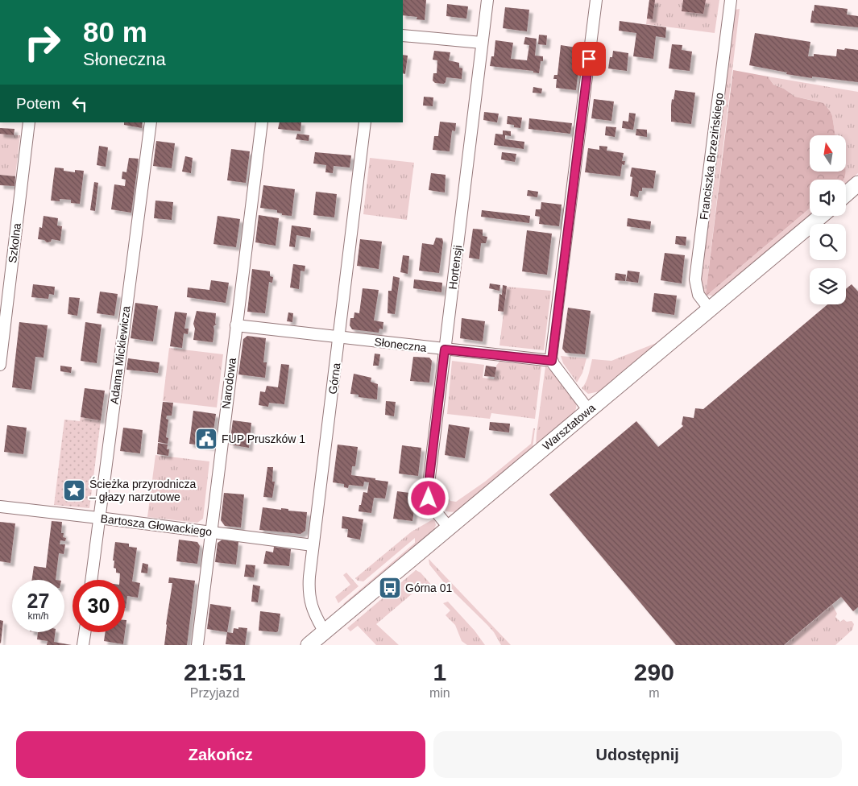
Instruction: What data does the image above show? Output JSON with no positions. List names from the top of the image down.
{
  "streets": {
    "street": [
      "Franciszka Brzezińskiego",
      "Szkolna",
      "Hortensji",
      "Słoneczna",
      "Adama Mickiewicza",
      "Górna",
      "Narodowa",
      "Warsztatowa",
      "Bartosza Głowackiego"
    ]
  },
  "crossings": [
    ["Franciszka Brzezińskiego", "Warsztatowa"],
    ["Hortensji", "Słoneczna"],
    ["Hortensji", "Warsztatowa"],
    ["Słoneczna", "Górna"],
    ["Słoneczna", "Narodowa"],
    ["Adama Mickiewicza", "Bartosza Głowackiego"],
    ["Górna", "Warsztatowa"],
    ["Górna", "Bartosza Głowackiego"],
    ["Narodowa", "Bartosza Głowackiego"]
  ],
  "places": {
    "public building": ["FUP Pruszków 1"],
    "place": ["Ścieżka przyrodnicza – głazy narzutowe"],
    "bus stop": ["Górna 01"]
  },
  "north": "top",
  "page": {
    "turn": ["80 m", "Słoneczna"],
    "then": "Potem",
    "speed": "27 km/h",
    "limit": "30",
    "eta": [
      "21:51",
      "Przyjazd",
      "1",
      "min",
      "290",
      "m"
    ],
    "buttons": ["Zakończ", "Udostępnij"]
  }
}
